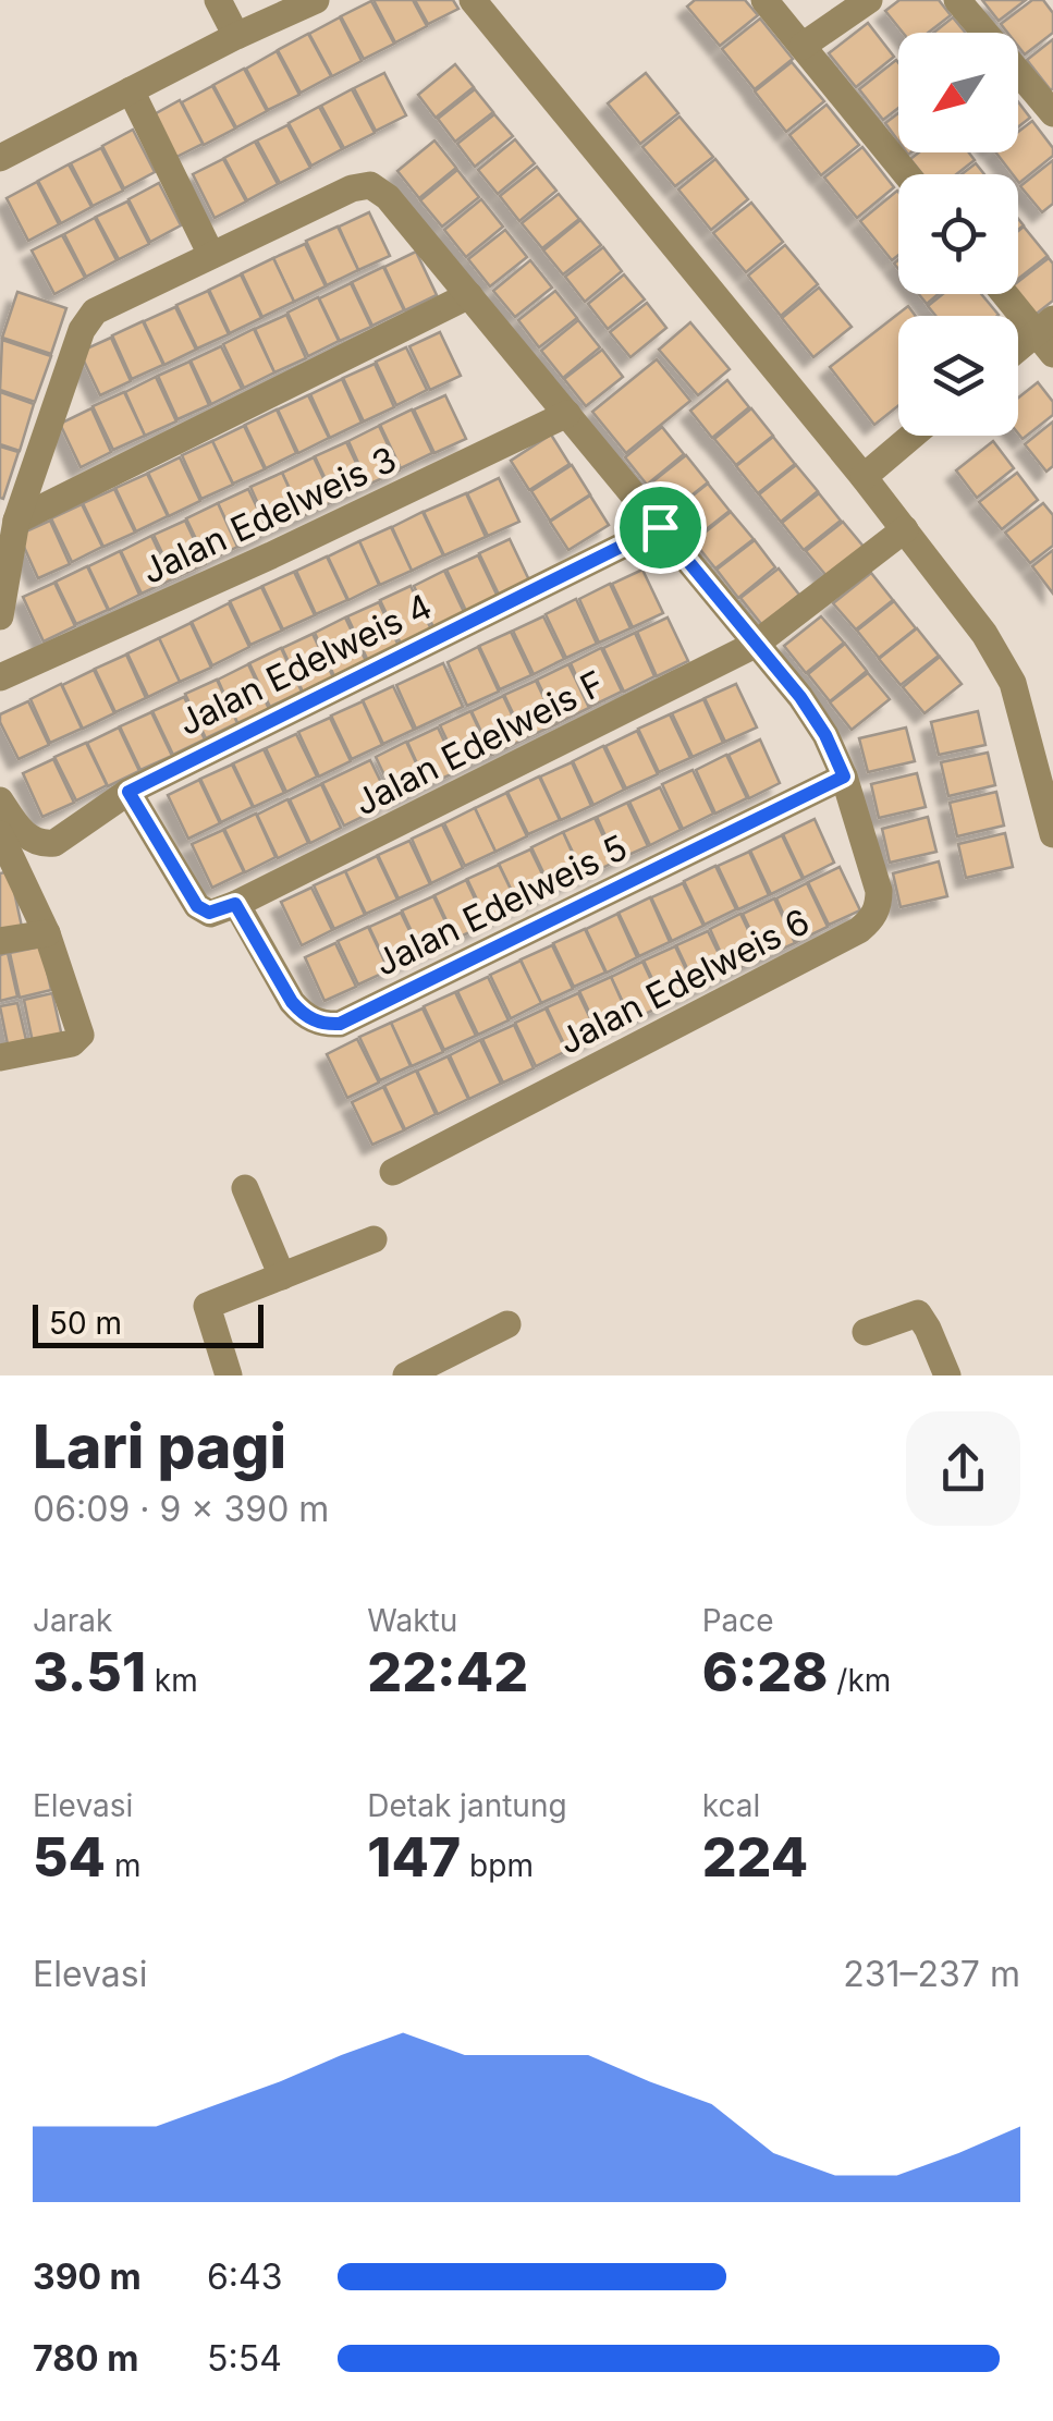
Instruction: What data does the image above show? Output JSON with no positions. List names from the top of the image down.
{
  "streets": {
    "street": [
      "Jalan Edelweis 3",
      "Jalan Edelweis 4",
      "Jalan Edelweis F",
      "Jalan Edelweis 5",
      "Jalan Edelweis 6"
    ]
  },
  "crossings": [
    ["Jalan Edelweis 3", "Jalan Edelweis 6"],
    ["Jalan Edelweis 4", "Jalan Edelweis 6"],
    ["Jalan Edelweis F", "Jalan Edelweis 5"],
    ["Jalan Edelweis F", "Jalan Edelweis 6"],
    ["Jalan Edelweis 5", "Jalan Edelweis 6"]
  ],
  "scale_bar": "50 m",
  "north": "bottom left",
  "page": {
    "scale": "50 m",
    "heading": ["Lari pagi", "06:09 · 9 × 390 m"],
    "stats": [
      ["Jarak", "3.51 km"],
      ["Waktu", "22:42"],
      ["Pace", "6:28 /km"],
      ["Elevasi", "54 m"],
      ["Detak jantung", "147 bpm"],
      ["kcal", "224"]
    ],
    "chart": ["Elevasi", "231–237 m"],
    "list": [
      {
        "name": "390 m",
        "note": "6:43"
      },
      {
        "name": "780 m",
        "note": "5:54"
      }
    ]
  }
}
